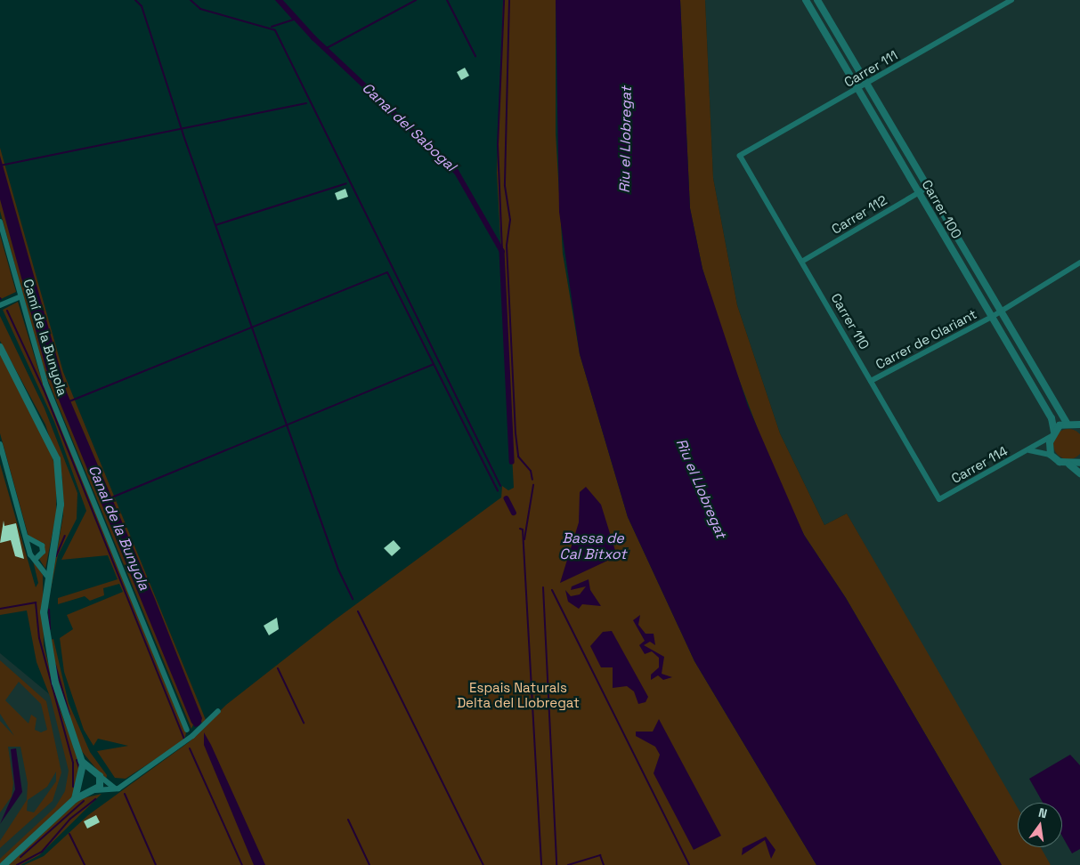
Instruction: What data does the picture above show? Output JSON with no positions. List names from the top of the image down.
{
  "streets": {
    "street": [
      "Carrer 111",
      "Carrer 100",
      "Carrer 112",
      "Carrer 110",
      "Camí de la Bunyola",
      "Carrer de Clariant",
      "Carrer 114"
    ]
  },
  "crossings": [
    ["Carrer 111", "Carrer 100"],
    ["Carrer 111", "Carrer 110"],
    ["Carrer 100", "Carrer 112"],
    ["Carrer 100", "Carrer de Clariant"],
    ["Carrer 100", "Carrer 114"],
    ["Carrer 112", "Carrer 110"],
    ["Carrer 110", "Carrer de Clariant"],
    ["Carrer 110", "Carrer 114"]
  ],
  "water": [
    "Canal del Sabogal",
    "Riu el Llobregat",
    "Canal de la Bunyola",
    "Bassa de Cal Bitxot"
  ],
  "parks": ["Espais Naturals Delta del Llobregat"],
  "north": "top"
}
